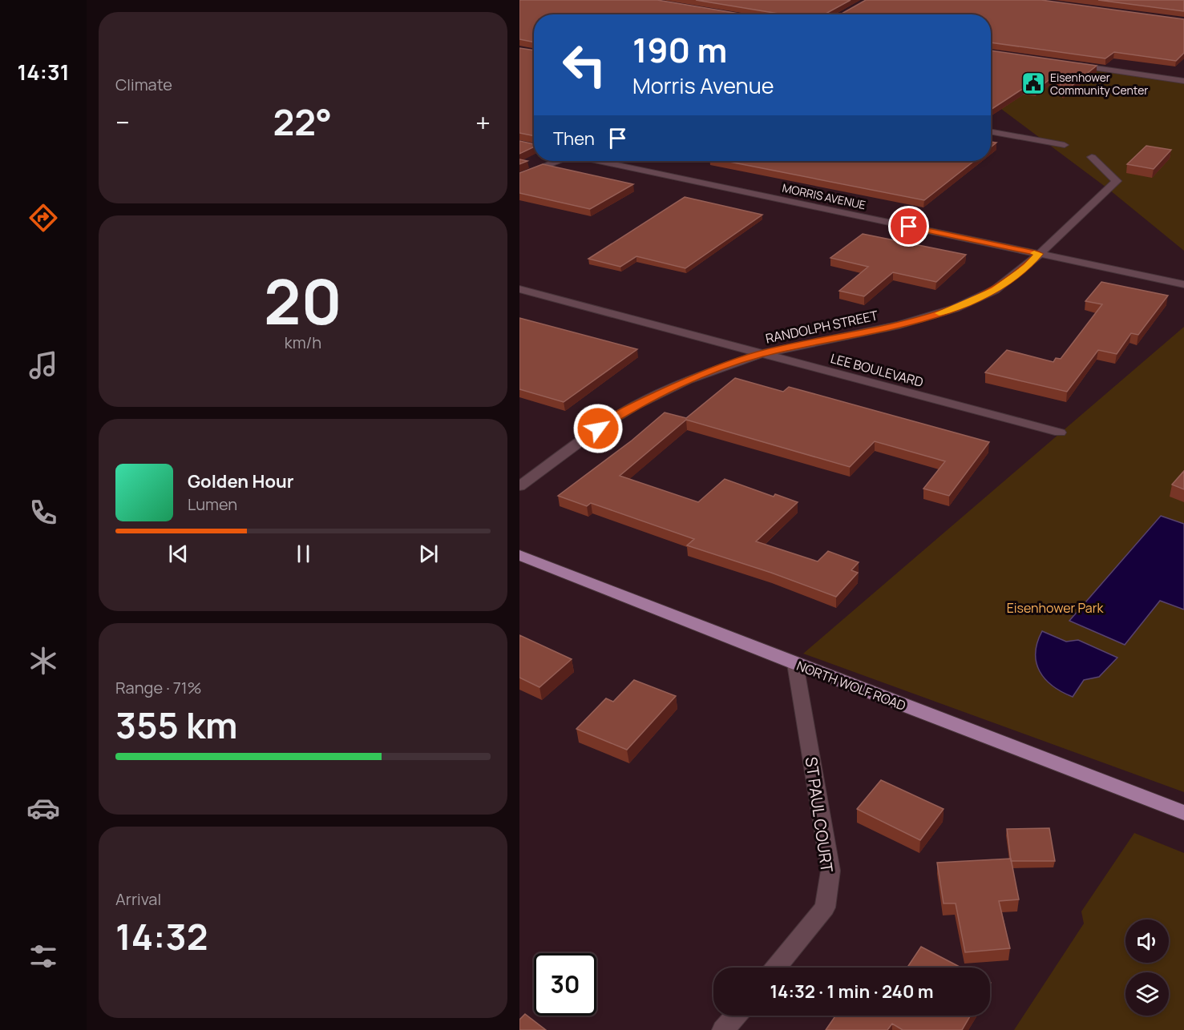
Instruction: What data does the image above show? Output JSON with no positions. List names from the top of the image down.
{
  "streets": {
    "main road": ["NORTH WOLF ROAD"],
    "street": [
      "MORRIS AVENUE",
      "RANDOLPH STREET",
      "LEE BOULEVARD",
      "ST PAUL COURT"
    ]
  },
  "crossings": [
    ["MORRIS AVENUE", "RANDOLPH STREET"],
    ["RANDOLPH STREET", "LEE BOULEVARD"],
    ["NORTH WOLF ROAD", "ST PAUL COURT"]
  ],
  "parks": ["Eisenhower Park"],
  "places": {
    "public building": ["Eisenhower Community Center"]
  },
  "page": {
    "tabs": "14:31",
    "tile": [
      "Climate",
      ["20", "km/h"],
      ["Range · 71%", "355 km"],
      ["Arrival", "14:32"]
    ],
    "turn": ["190 m", "Morris Avenue"],
    "heat": ["−", "22°", "+"],
    "then": "Then",
    "song": ["Golden Hour", "Lumen"],
    "limit": "30",
    "trip": "14:32 · 1 min · 240 m"
  }
}
